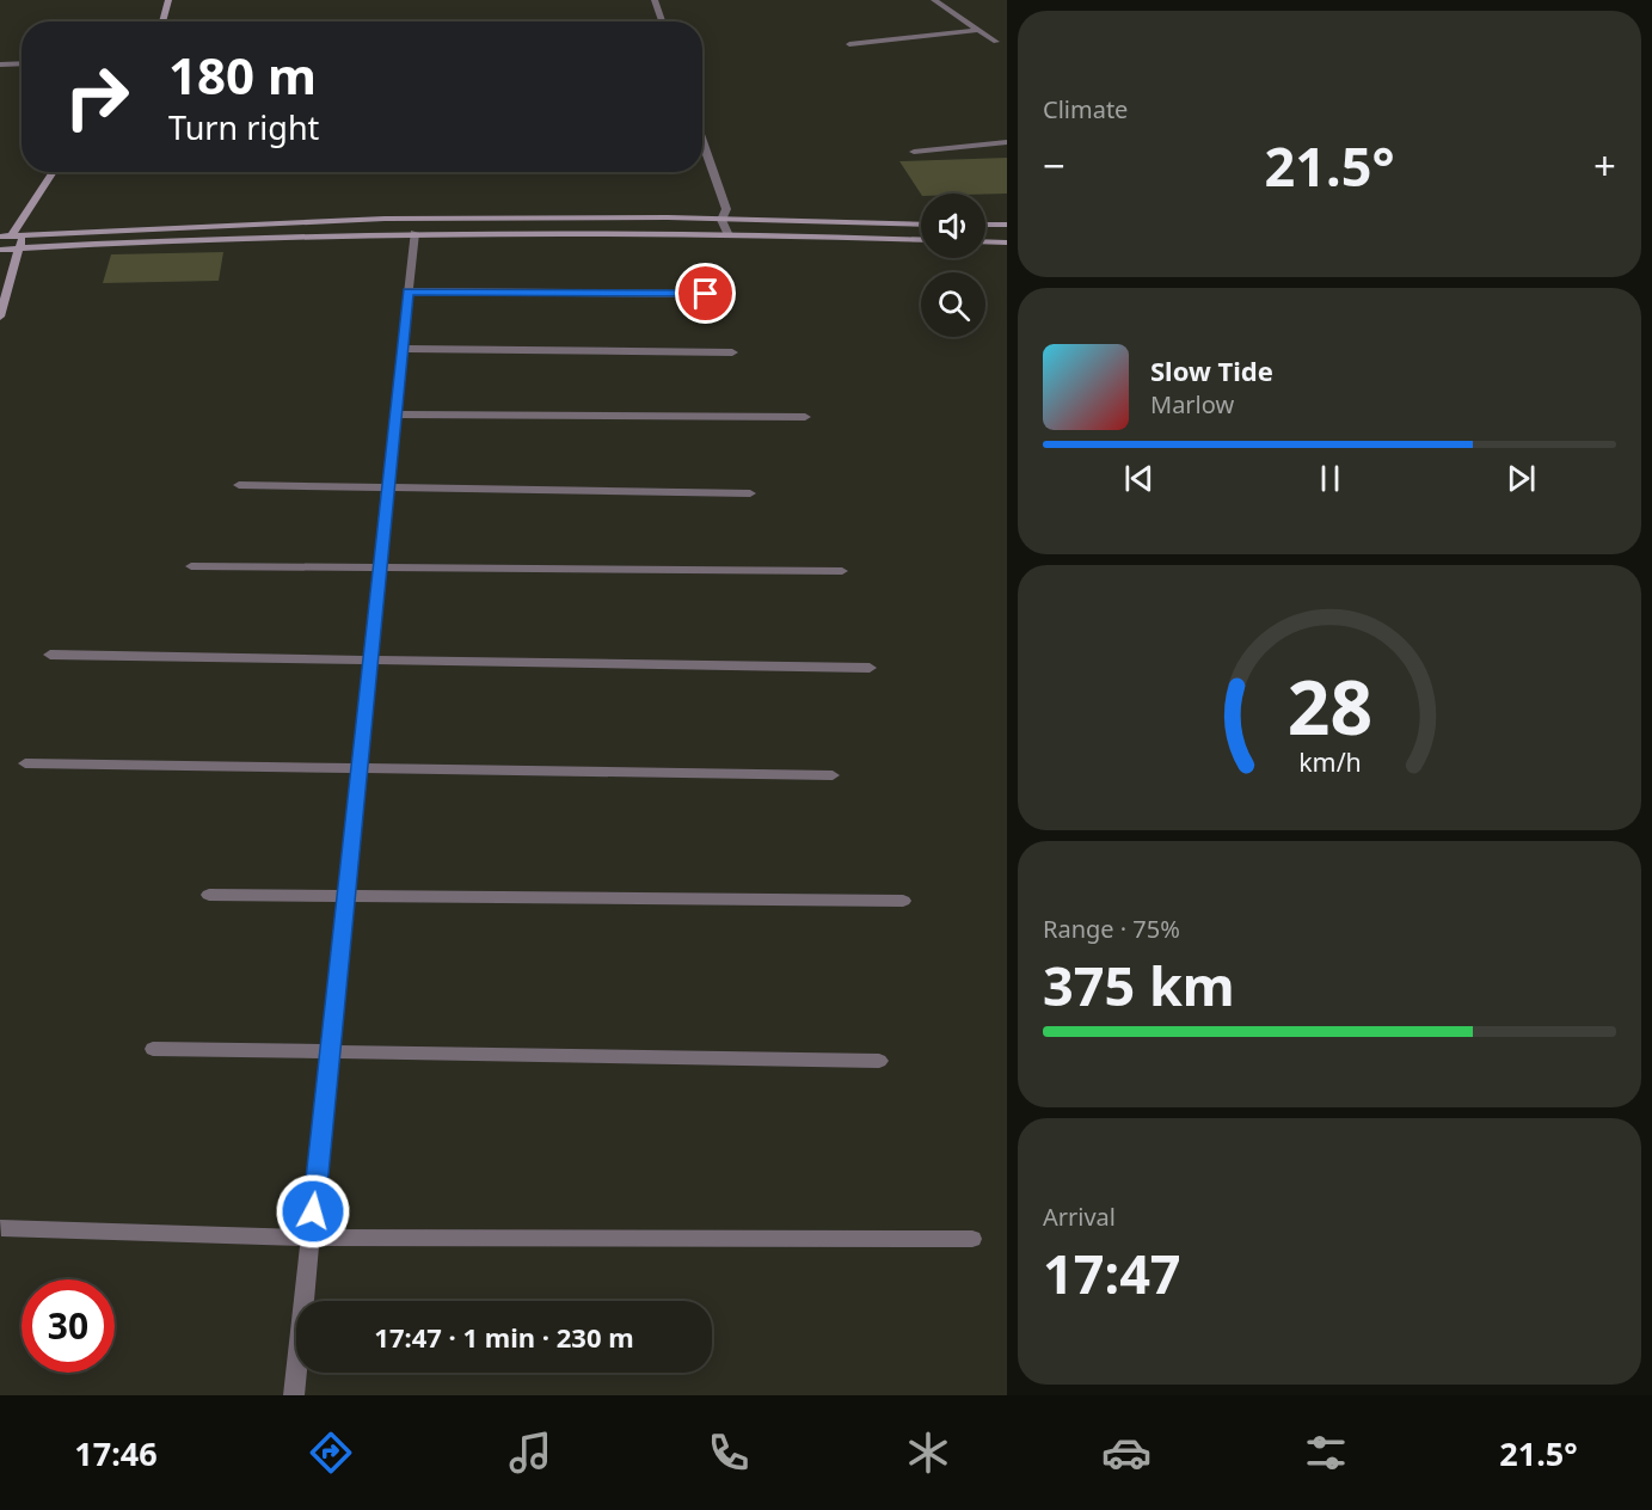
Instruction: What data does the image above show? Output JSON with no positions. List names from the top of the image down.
{
  "page": {
    "tile": [
      "Climate",
      ["Range · 75%", "375 km"],
      ["Arrival", "17:47"]
    ],
    "turn": ["180 m", "Turn right"],
    "heat": ["−", "21.5°", "+"],
    "song": ["Slow Tide", "Marlow"],
    "limit": "30",
    "trip": "17:47 · 1 min · 230 m",
    "tabs": ["17:46", "21.5°"],
    "gauge": ["28", "km/h"]
  }
}
